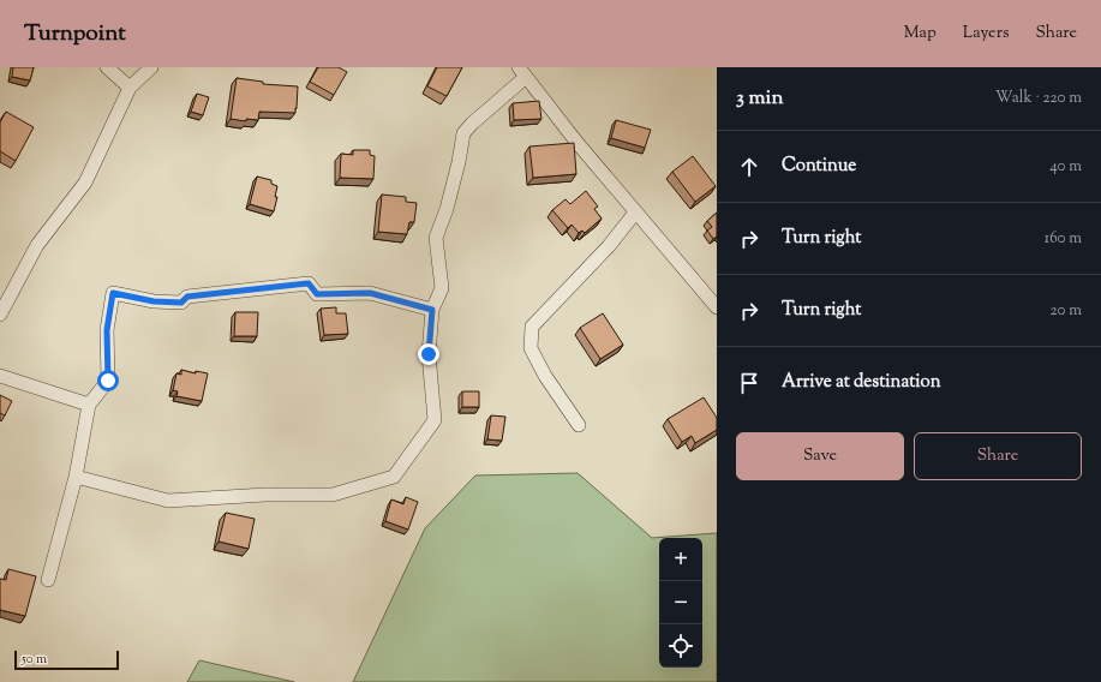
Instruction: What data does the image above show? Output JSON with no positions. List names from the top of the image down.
{
  "scale_bar": "50 m",
  "page": {
    "header": "Turnpoint",
    "nav": ["Map", "Layers", "Share"],
    "heading": ["3 min", "Walk · 220 m"],
    "list": [
      ["Continue", "40 m"],
      ["Turn right", "160 m"],
      ["Turn right", "20 m"],
      "Arrive at destination"
    ],
    "buttons": ["Save", "Share"],
    "map_buttons": ["+", "−"],
    "scale": "50 m"
  }
}
